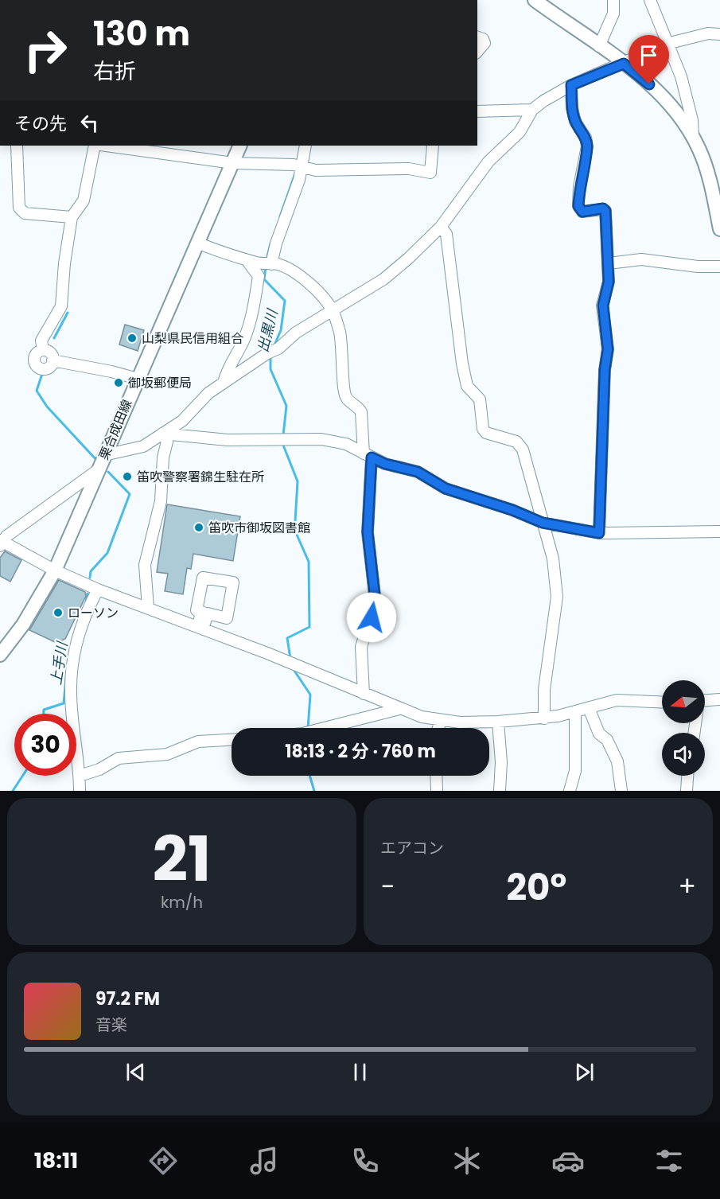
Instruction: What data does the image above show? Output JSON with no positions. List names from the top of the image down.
{
  "streets": {
    "main road": ["栗合成田線"]
  },
  "water": ["出黒川", "上手川"],
  "places": [
    "山梨県民信用組合",
    "御坂郵便局",
    "笛吹警察署錦生駐在所",
    "笛吹市御坂図書館",
    "ローソン"
  ],
  "north": "left",
  "page": {
    "turn": ["130 m", "右折"],
    "then": "その先",
    "limit": "30",
    "trip": "18:13 · 2 分 · 760 m",
    "tile": [
      ["21", "km/h"],
      "エアコン"
    ],
    "heat": ["−", "20°", "+"],
    "song": ["97.2 FM", "音楽"],
    "tabs": "18:11"
  }
}
